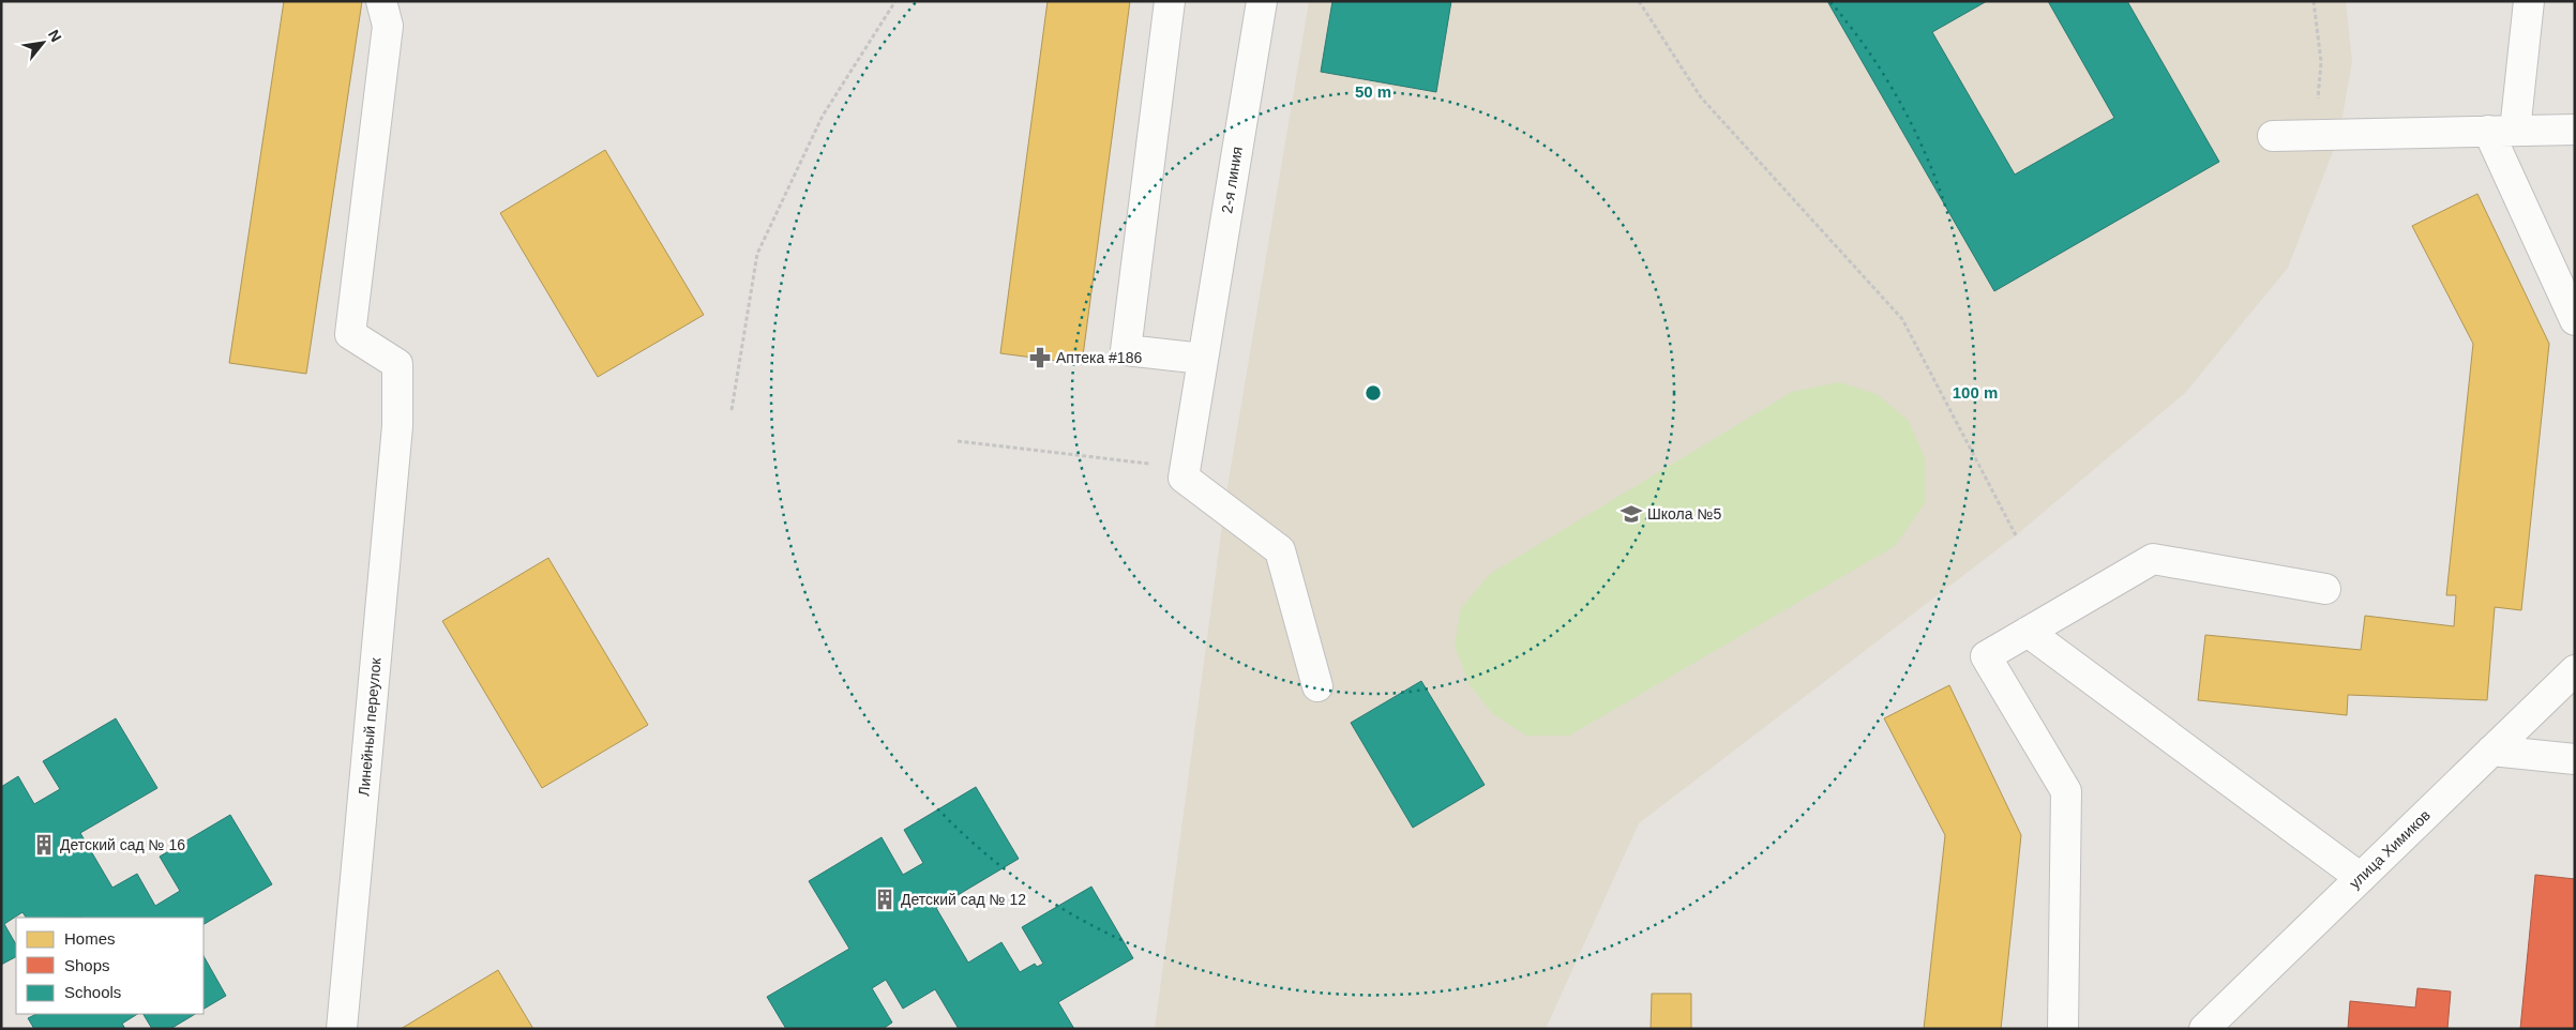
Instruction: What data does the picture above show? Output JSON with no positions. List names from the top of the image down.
{
  "streets": {
    "street": ["2-я линия", "Линейный переулок", "улица Химиков"]
  },
  "places": {
    "pharmacy": ["Аптека #186"],
    "school or university": ["Школа №5"],
    "building": ["Детский сад № 16", "Детский сад № 12"]
  },
  "legend": ["Homes", "Shops", "Schools"],
  "north": "top right",
  "rings": ["50 m", "100 m"]
}
